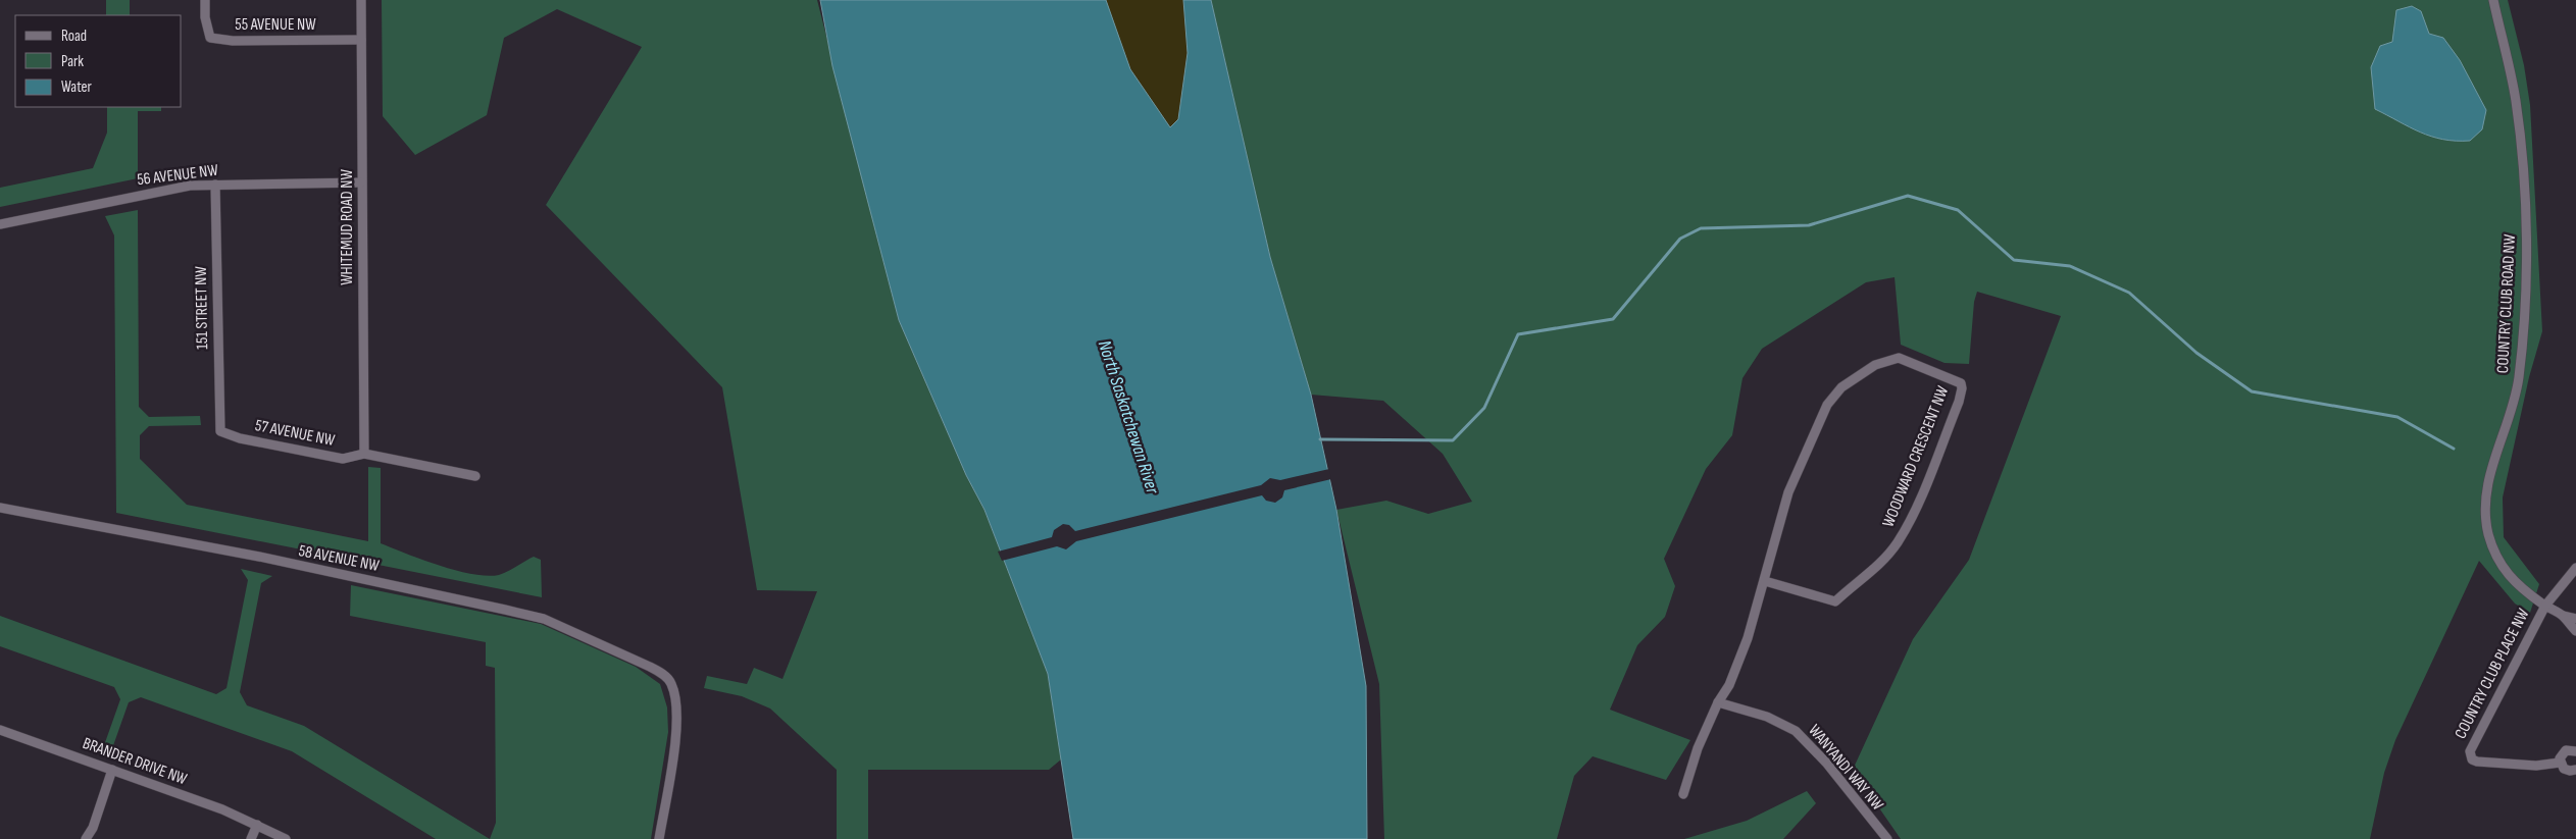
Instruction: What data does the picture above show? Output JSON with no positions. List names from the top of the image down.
{
  "streets": {
    "street": [
      "55 AVENUE NW",
      "56 AVENUE NW",
      "WHITEMUD ROAD NW",
      "COUNTRY CLUB ROAD NW",
      "151 STREET NW",
      "57 AVENUE NW",
      "WOODWARD CRESCENT NW",
      "58 AVENUE NW",
      "COUNTRY CLUB PLACE NW",
      "BRANDER DRIVE NW",
      "WANYANDI WAY NW"
    ]
  },
  "crossings": [
    ["55 AVENUE NW", "WHITEMUD ROAD NW"],
    ["56 AVENUE NW", "WHITEMUD ROAD NW"],
    ["56 AVENUE NW", "151 STREET NW"],
    ["WHITEMUD ROAD NW", "57 AVENUE NW"],
    ["COUNTRY CLUB ROAD NW", "COUNTRY CLUB PLACE NW"],
    ["151 STREET NW", "57 AVENUE NW"],
    ["WOODWARD CRESCENT NW", "WANYANDI WAY NW"]
  ],
  "water": ["North Saskatchewan River"],
  "legend": ["Road", "Park", "Water"]
}
